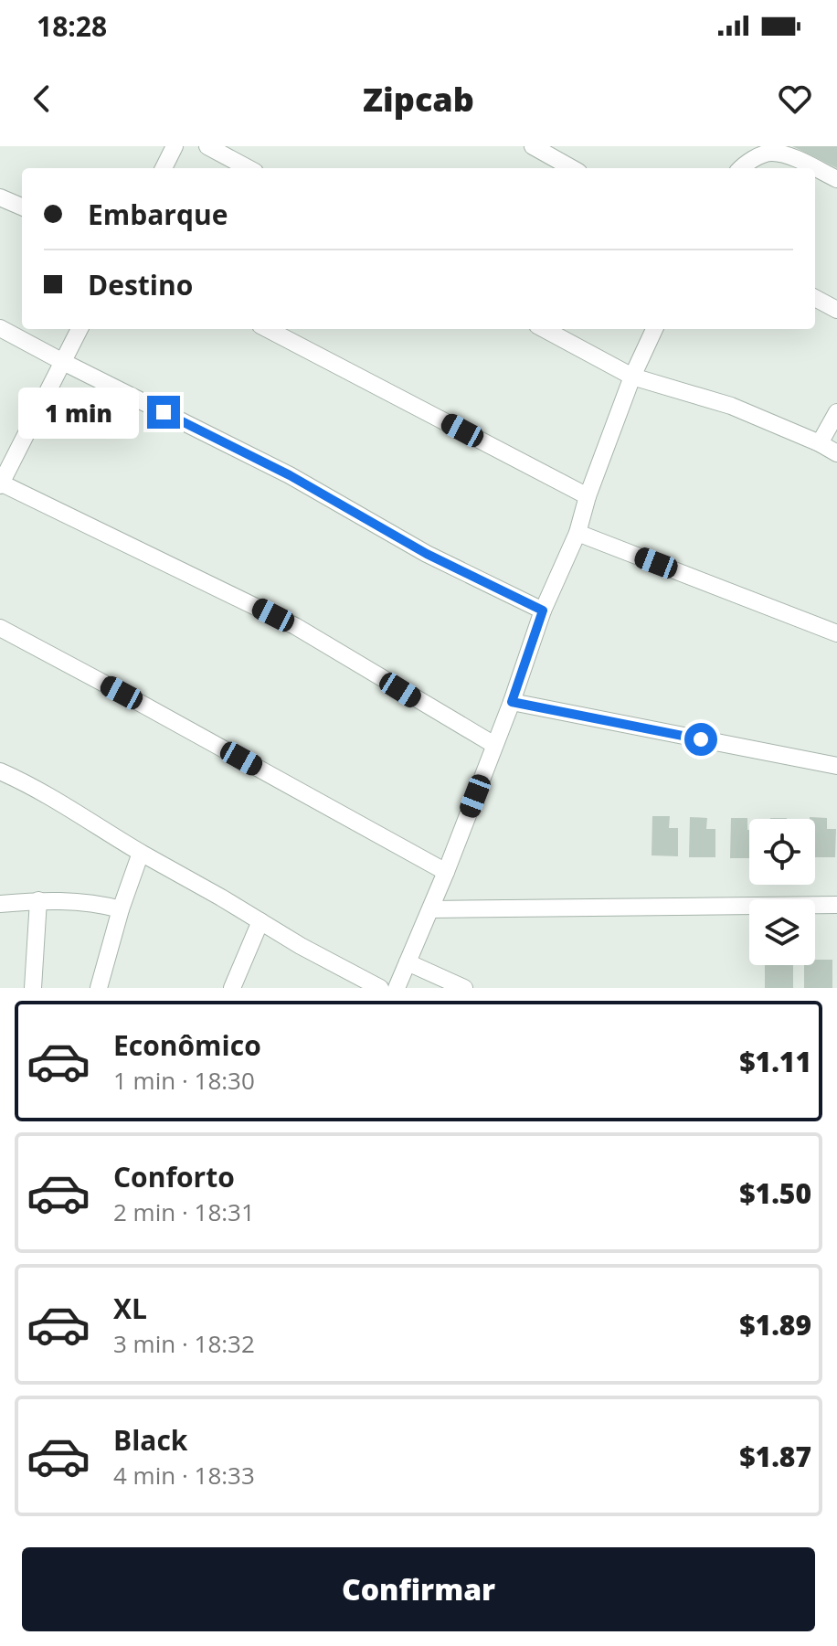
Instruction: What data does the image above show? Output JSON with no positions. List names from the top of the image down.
{
  "page": {
    "status": "18:28",
    "header": "Zipcab",
    "banner": ["Embarque", "Destino"],
    "bubble": "1 min",
    "list": [
      {
        "name": "Econômico",
        "note": "1 min · 18:30",
        "value": "$1.11"
      },
      {
        "name": "Conforto",
        "note": "2 min · 18:31",
        "value": "$1.50"
      },
      {
        "name": "XL",
        "note": "3 min · 18:32",
        "value": "$1.89"
      },
      {
        "name": "Black",
        "note": "4 min · 18:33",
        "value": "$1.87"
      }
    ],
    "buttons": "Confirmar"
  }
}
